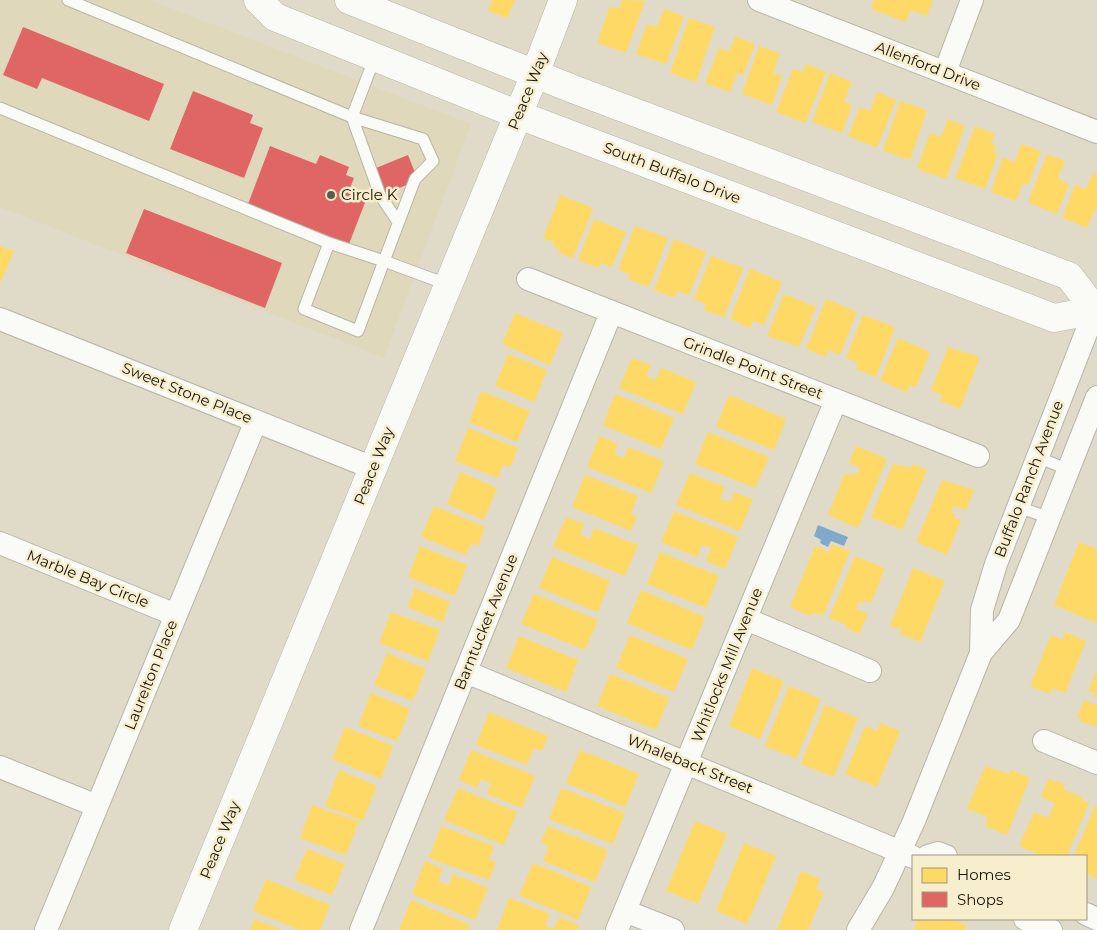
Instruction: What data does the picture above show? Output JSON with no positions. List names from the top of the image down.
{
  "streets": {
    "main road": ["Peace Way", "South Buffalo Drive"],
    "street": [
      "Allenford Drive",
      "Grindle Point Street",
      "Sweet Stone Place",
      "Buffalo Ranch Avenue",
      "Marble Bay Circle",
      "Barntucket Avenue",
      "Whitlocks Mill Avenue",
      "Laurelton Place",
      "Whaleback Street"
    ]
  },
  "crossings": [
    ["Peace Way", "South Buffalo Drive"],
    ["Peace Way", "Sweet Stone Place"],
    ["South Buffalo Drive", "Buffalo Ranch Avenue"],
    ["Grindle Point Street", "Barntucket Avenue"],
    ["Grindle Point Street", "Whitlocks Mill Avenue"],
    ["Sweet Stone Place", "Laurelton Place"],
    ["Buffalo Ranch Avenue", "Whaleback Street"],
    ["Marble Bay Circle", "Laurelton Place"],
    ["Barntucket Avenue", "Whaleback Street"],
    ["Whitlocks Mill Avenue", "Whaleback Street"]
  ],
  "places": ["Circle K"],
  "legend": ["Homes", "Shops"]
}
